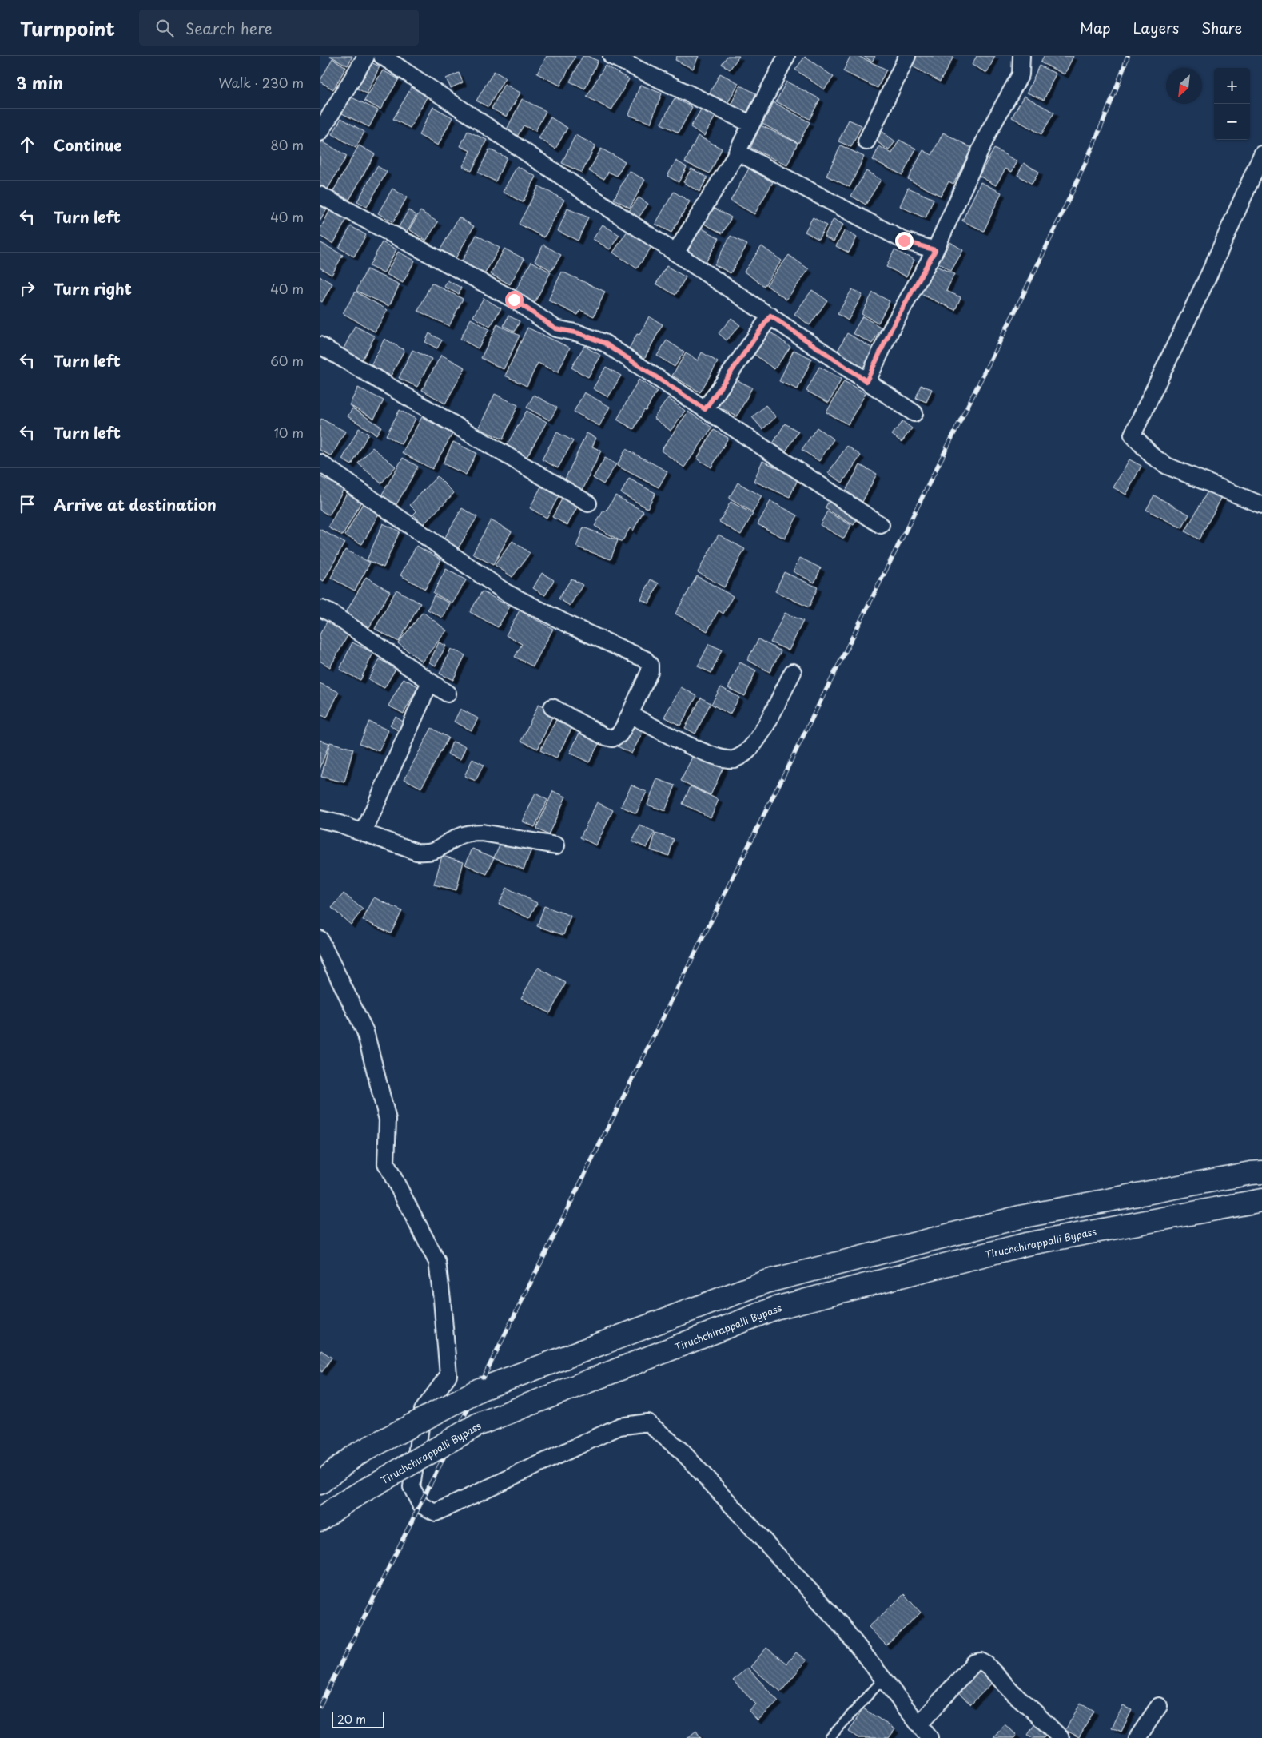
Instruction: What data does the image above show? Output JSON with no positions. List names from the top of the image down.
{
  "streets": {
    "highway": ["Tiruchchirappalli Bypass"]
  },
  "scale_bar": "20 m",
  "north": "bottom left",
  "page": {
    "header": "Turnpoint",
    "search": "Search here",
    "nav": ["Map", "Layers", "Share"],
    "heading": ["3 min", "Walk · 230 m"],
    "map_buttons": ["+", "−"],
    "list": [
      ["Continue", "80 m"],
      ["Turn left", "40 m"],
      ["Turn right", "40 m"],
      ["Turn left", "60 m"],
      ["Turn left", "10 m"],
      "Arrive at destination"
    ],
    "scale": "20 m"
  }
}
